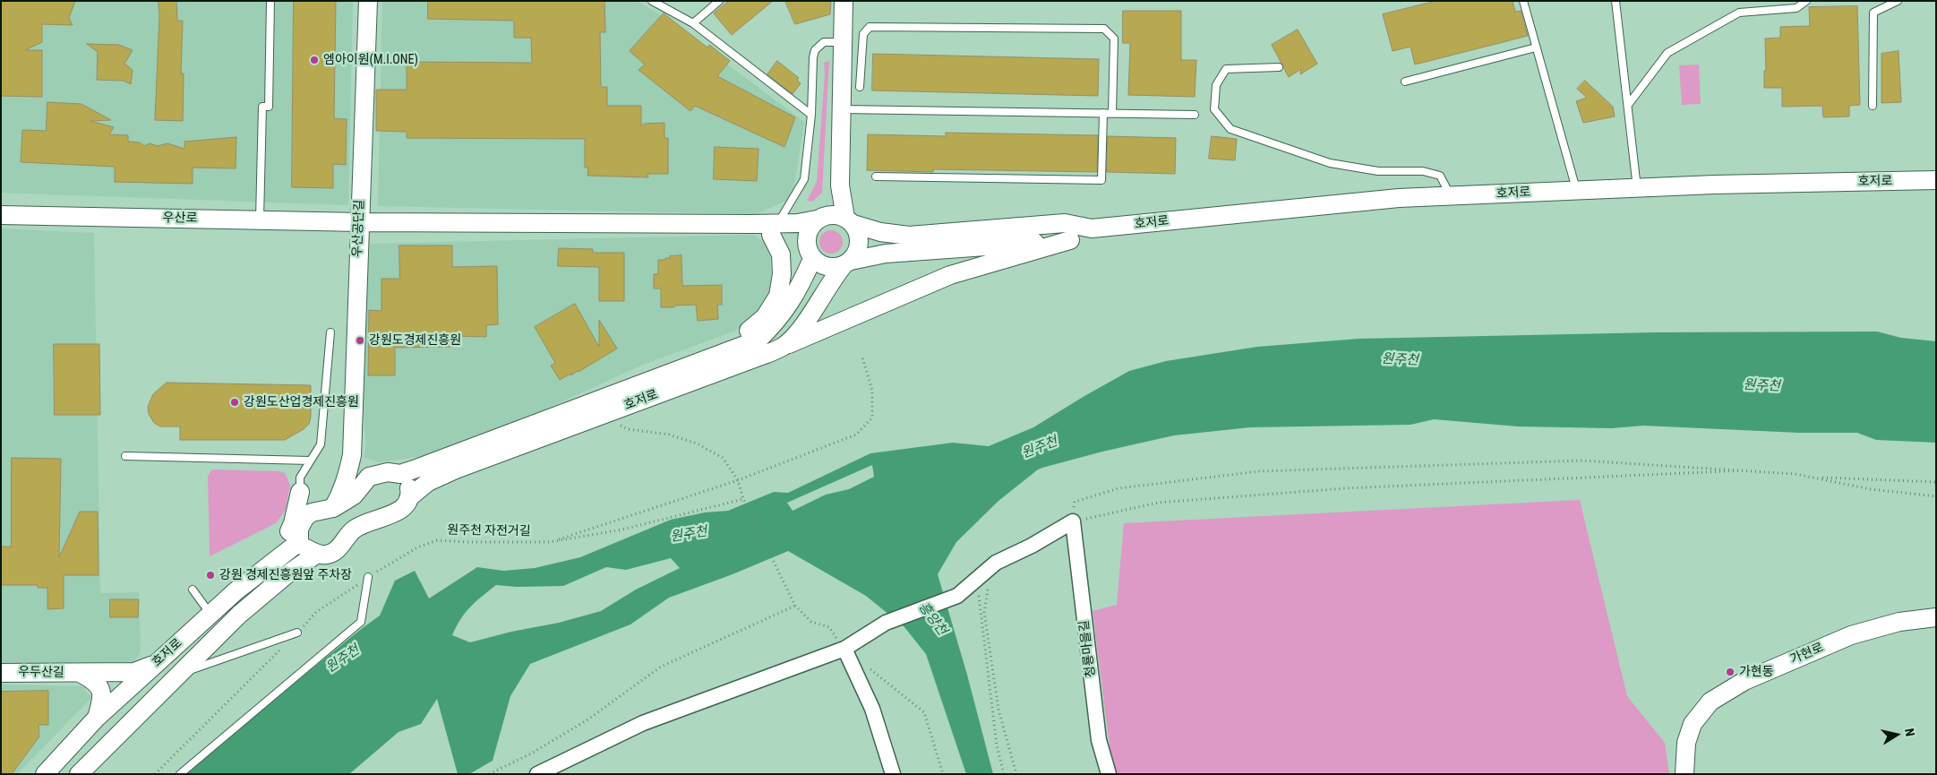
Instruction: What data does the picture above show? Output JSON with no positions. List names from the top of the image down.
{
  "streets": {
    "street": [
      "호저로",
      "우산로",
      "우산공단길",
      "청룡마을길",
      "가현로",
      "우두산길"
    ],
    "path": ["원주천 자전거길"]
  },
  "crossings": [
    ["호저로", "우산로"],
    ["호저로", "우두산길"],
    ["우산로", "우산공단길"]
  ],
  "water": ["원주천", "흥양천"],
  "places": [
    "엠아이원(M.I.ONE)",
    "강원도경제진흥원",
    "강원도산업경제진흥원",
    "강원 경제진흥원앞 주차장",
    "가현동"
  ],
  "north": "right"
}
